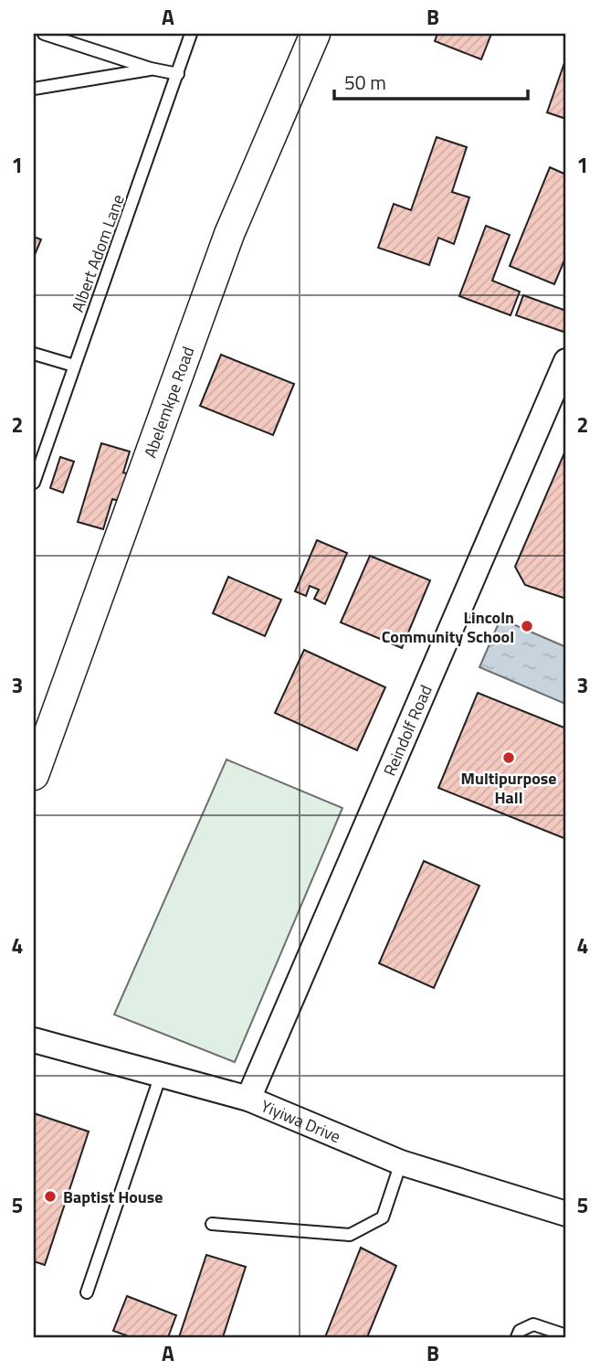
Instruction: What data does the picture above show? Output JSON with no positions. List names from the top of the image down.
{
  "streets": {
    "street": ["Abelemkpe Road", "Reindolf Road", "Yiyiwa Drive"],
    "lane": ["Albert Adom Lane"]
  },
  "crossings": [
    ["Reindolf Road", "Yiyiwa Drive"]
  ],
  "places": ["Lincoln Community School", "Multipurpose Hall", "Baptist House"],
  "scale_bar": "50 m",
  "grid": {
    "columns": ["A", "B"],
    "rows": [
      "1",
      "2",
      "3",
      "4",
      "5"
    ]
  }
}
